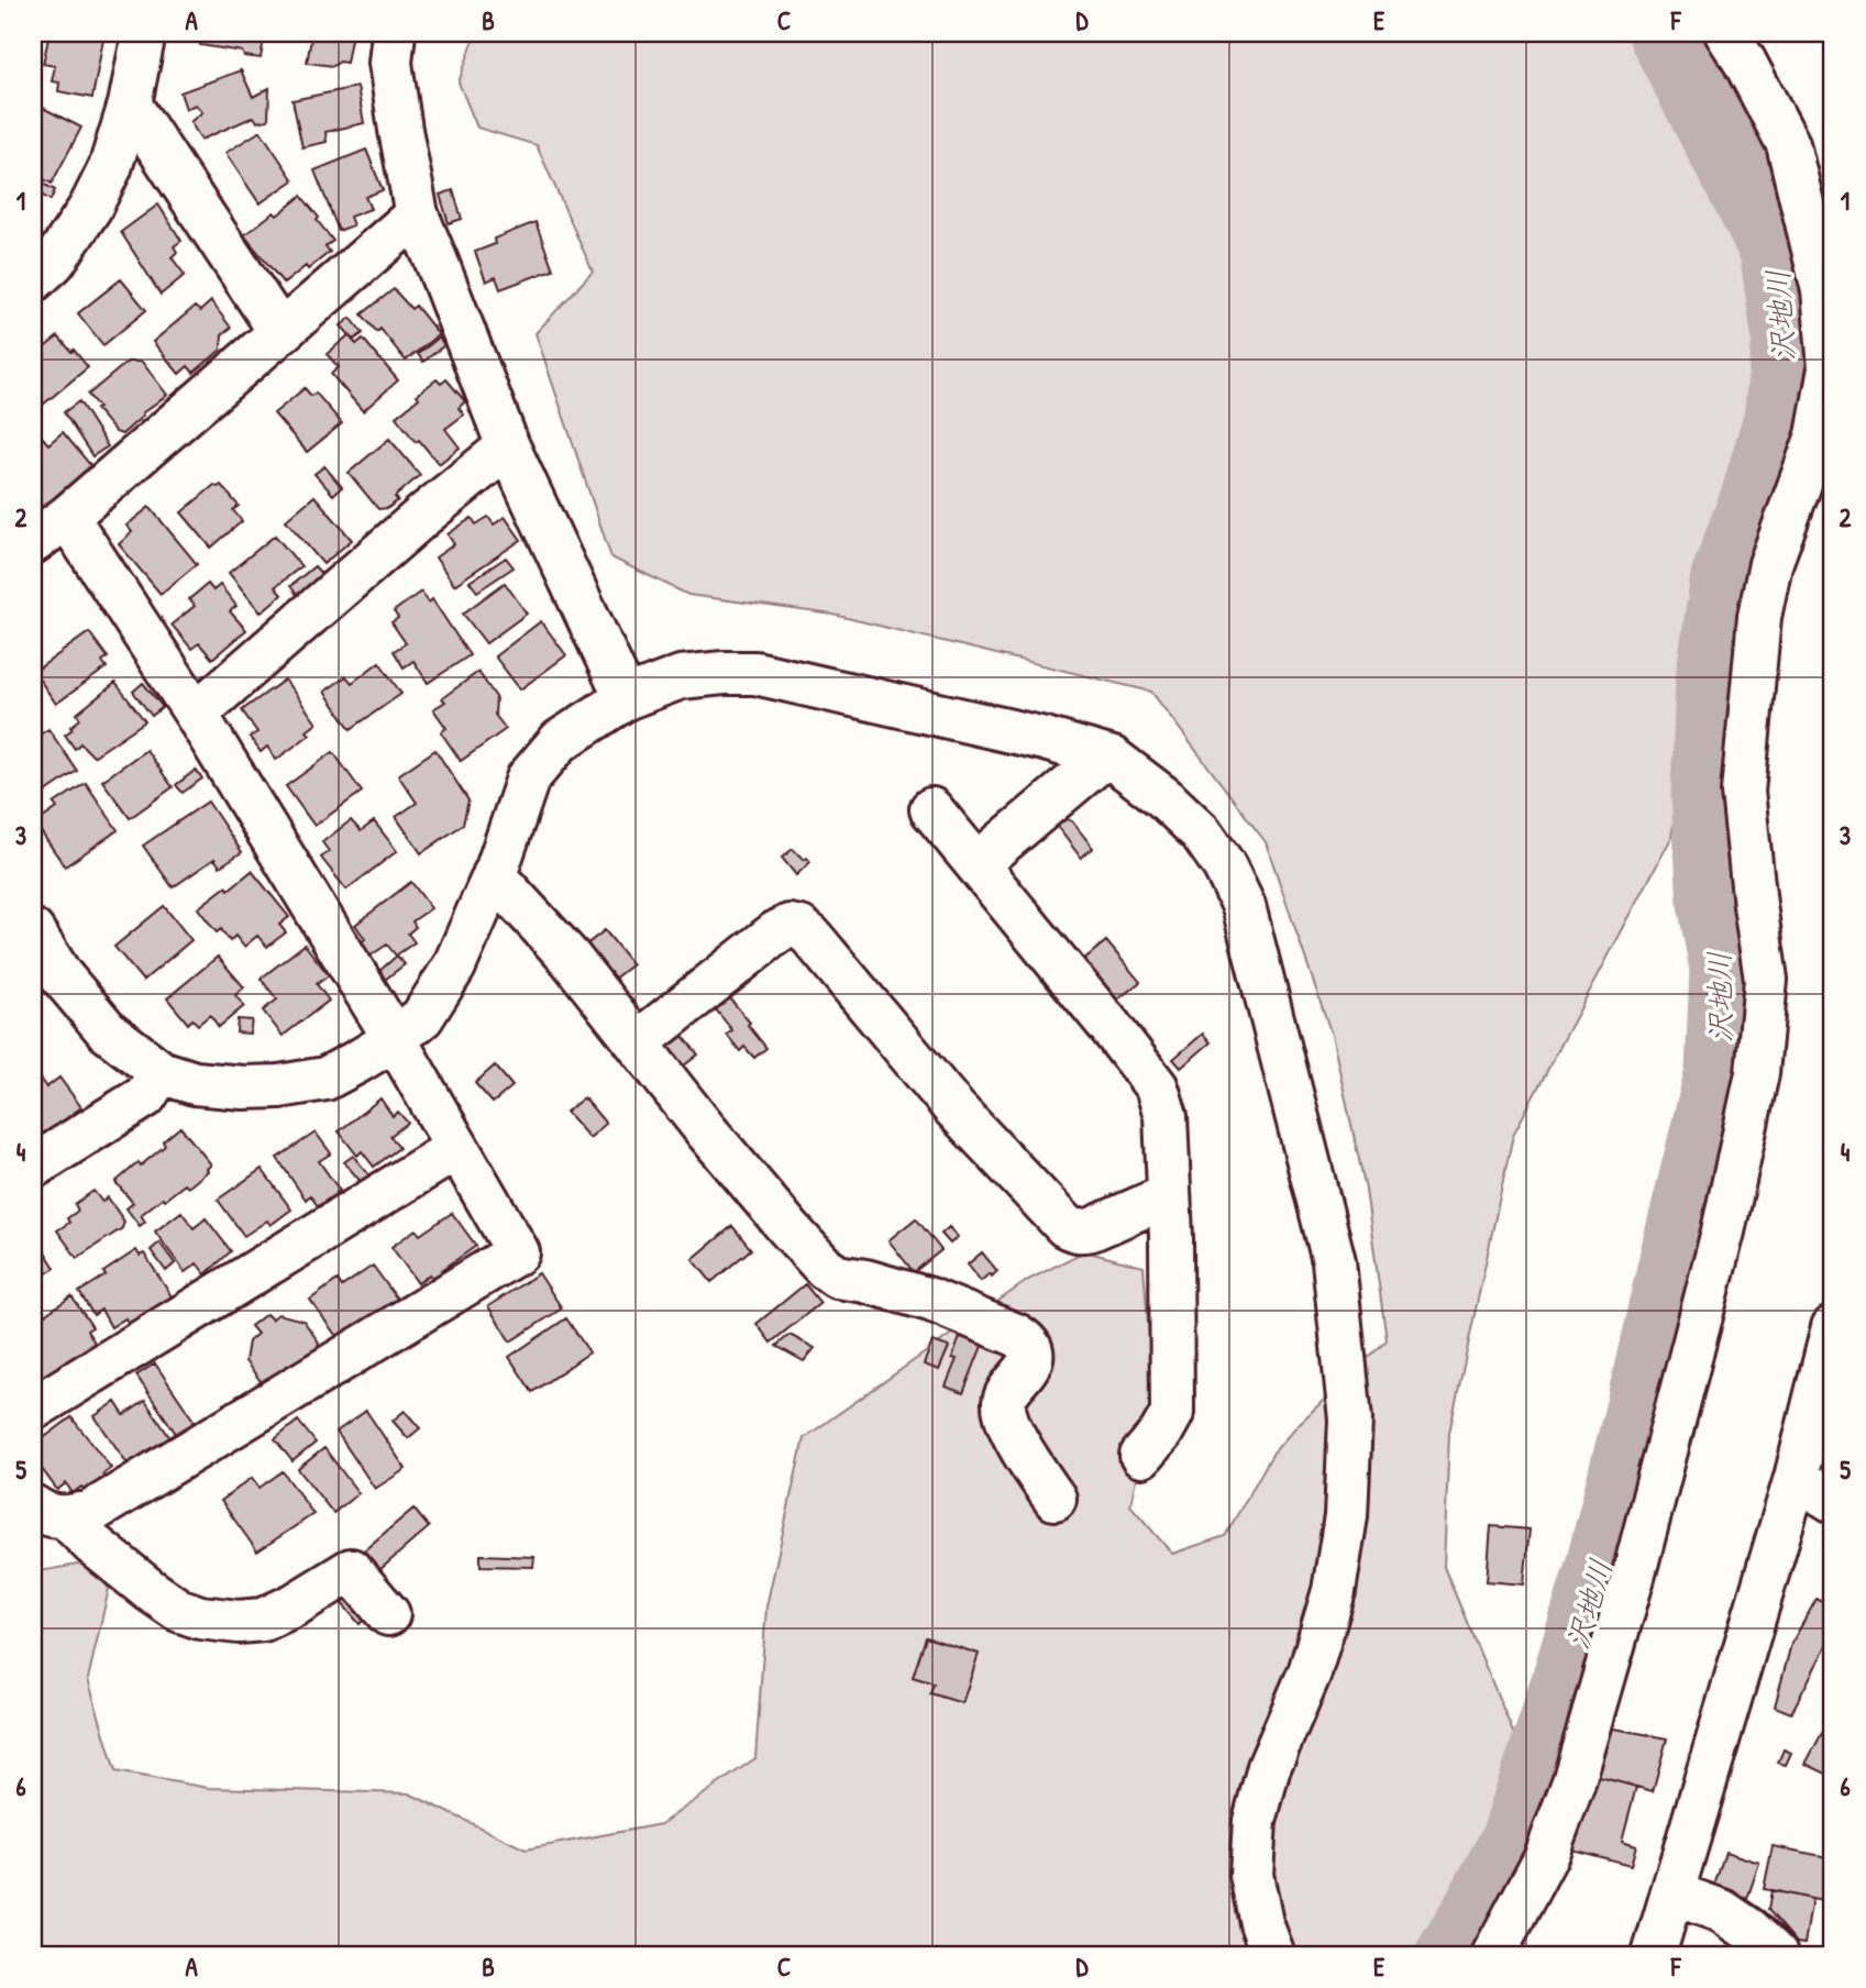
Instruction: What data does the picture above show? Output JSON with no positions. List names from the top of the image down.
{
  "water": ["沢地川"],
  "grid": {
    "columns": [
      "A",
      "B",
      "C",
      "D",
      "E",
      "F"
    ],
    "rows": [
      "1",
      "2",
      "3",
      "4",
      "5",
      "6"
    ]
  }
}
